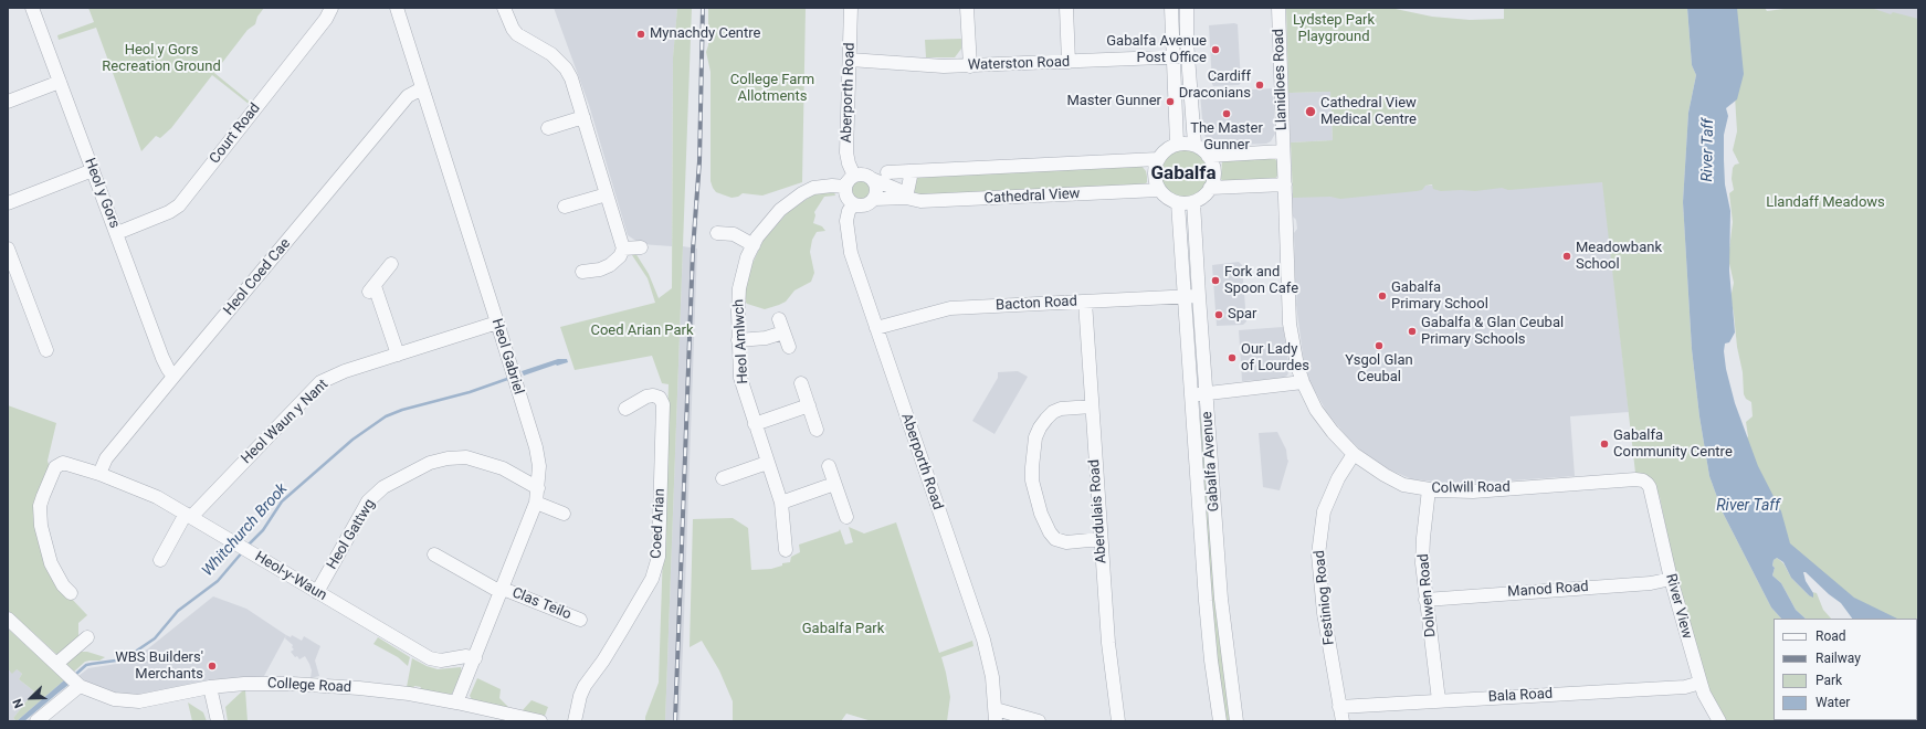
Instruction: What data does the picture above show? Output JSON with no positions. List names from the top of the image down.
{
  "streets": {
    "street": [
      "Waterston Road",
      "Llanidloes Road",
      "Aberporth Road",
      "Court Road",
      "Heol y Gors",
      "Cathedral View",
      "Heol Coed Cae",
      "Bacton Road",
      "Heol Amlwch",
      "Heol Gabriel",
      "Heol Waun y Nant",
      "Gabalfa Avenue",
      "Colwill Road",
      "Aberdulais Road",
      "Coed Arian",
      "Heol Gattwg",
      "Heol-y-Waun",
      "Manod Road",
      "Dolwen Road",
      "Festiniog Road",
      "Clas Teilo",
      "River View",
      "College Road",
      "Bala Road"
    ]
  },
  "crossings": [
    ["Waterston Road", "Aberporth Road"],
    ["Llanidloes Road", "Colwill Road"],
    ["Aberporth Road", "Cathedral View"],
    ["Aberporth Road", "Bacton Road"],
    ["Aberporth Road", "Heol Amlwch"],
    ["Court Road", "Heol y Gors"],
    ["Heol y Gors", "Heol Coed Cae"],
    ["Cathedral View", "Heol Amlwch"],
    ["Cathedral View", "Gabalfa Avenue"],
    ["Heol Coed Cae", "Heol Gabriel"],
    ["Heol Coed Cae", "Heol-y-Waun"],
    ["Bacton Road", "Gabalfa Avenue"],
    ["Bacton Road", "Aberdulais Road"],
    ["Heol Gabriel", "Heol Waun y Nant"],
    ["Heol Gabriel", "Heol Gattwg"],
    ["Heol Gabriel", "Heol-y-Waun"],
    ["Heol Gabriel", "Clas Teilo"],
    ["Heol Gabriel", "College Road"],
    ["Heol Waun y Nant", "Heol-y-Waun"],
    ["Colwill Road", "Dolwen Road"],
    ["Colwill Road", "Festiniog Road"],
    ["Colwill Road", "River View"],
    ["Heol Gattwg", "Heol-y-Waun"],
    ["Manod Road", "Dolwen Road"],
    ["Manod Road", "River View"],
    ["Dolwen Road", "Bala Road"],
    ["Festiniog Road", "Bala Road"],
    ["River View", "Bala Road"]
  ],
  "districts": ["Gabalfa"],
  "water": ["River Taff", "Whitchurch Brook"],
  "parks": [
    "Lydstep Park Playground",
    "Heol y Gors Recreation Ground",
    "College Farm Allotments",
    "Llandaff Meadows",
    "Coed Arian Park",
    "Gabalfa Park"
  ],
  "places": [
    "Mynachdy Centre",
    "Gabalfa Avenue Post Office",
    "Cardiff Draconians",
    "Master Gunner",
    "Cathedral View Medical Centre",
    "The Master Gunner",
    "Meadowbank School",
    "Fork and Spoon Cafe",
    "Gabalfa Primary School",
    "Spar",
    "Gabalfa & Glan Ceubal Primary Schools",
    "Ysgol Glan Ceubal",
    "Our Lady of Lourdes",
    "Gabalfa Community Centre",
    "WBS Builders' Merchants"
  ],
  "legend": [
    "Road",
    "Railway",
    "Park",
    "Water"
  ],
  "north": "bottom left"
}
